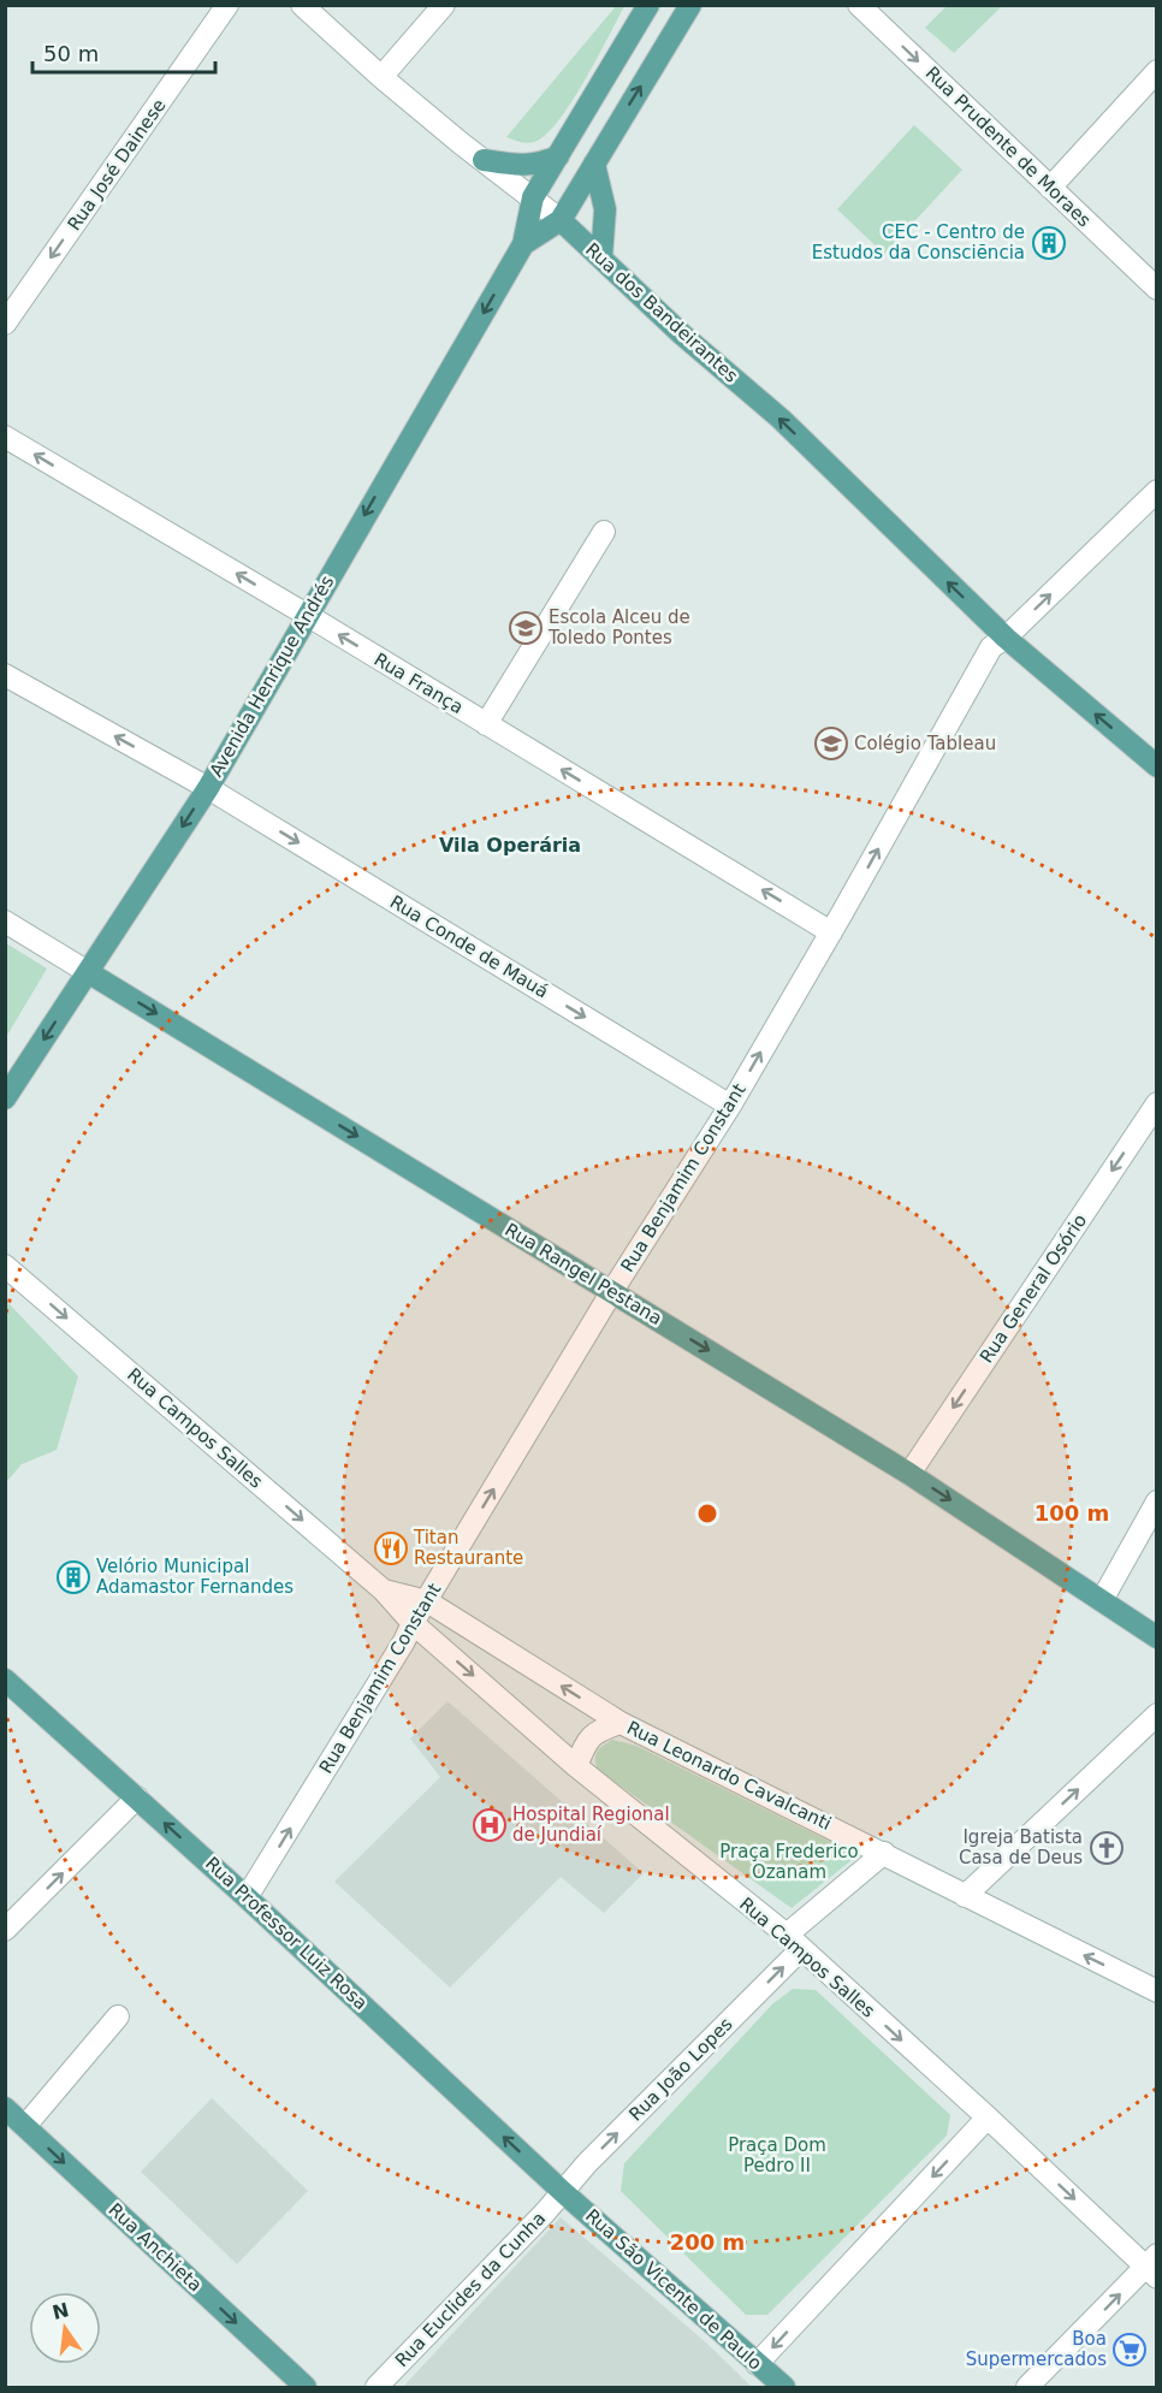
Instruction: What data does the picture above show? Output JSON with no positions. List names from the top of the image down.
{
  "streets": {
    "main road": [
      "Rua dos Bandeirantes",
      "Avenida Henrique Andrés",
      "Rua Rangel Pestana",
      "Rua Professor Luiz Rosa",
      "Rua Anchieta",
      "Rua São Vicente de Paulo"
    ],
    "street": [
      "Rua Prudente de Moraes",
      "Rua José Dainese",
      "Rua França",
      "Rua Conde de Mauá",
      "Rua Benjamim Constant",
      "Rua General Osório",
      "Rua Campos Salles",
      "Rua Leonardo Cavalcanti",
      "Rua João Lopes",
      "Rua Euclides da Cunha"
    ]
  },
  "crossings": [
    ["Rua dos Bandeirantes", "Avenida Henrique Andrés"],
    ["Rua dos Bandeirantes", "Rua Benjamim Constant"],
    ["Avenida Henrique Andrés", "Rua França"],
    ["Avenida Henrique Andrés", "Rua Conde de Mauá"],
    ["Avenida Henrique Andrés", "Rua Rangel Pestana"],
    ["Rua França", "Rua Benjamim Constant"],
    ["Rua Conde de Mauá", "Rua Benjamim Constant"],
    ["Rua Benjamim Constant", "Rua Rangel Pestana"],
    ["Rua Benjamim Constant", "Rua Campos Salles"],
    ["Rua Benjamim Constant", "Rua Leonardo Cavalcanti"],
    ["Rua Benjamim Constant", "Rua Professor Luiz Rosa"],
    ["Rua Rangel Pestana", "Rua General Osório"],
    ["Rua Campos Salles", "Rua Leonardo Cavalcanti"],
    ["Rua Campos Salles", "Rua João Lopes"],
    ["Rua Leonardo Cavalcanti", "Rua João Lopes"],
    ["Rua Professor Luiz Rosa", "Rua João Lopes"],
    ["Rua Professor Luiz Rosa", "Rua Euclides da Cunha"],
    ["Rua Professor Luiz Rosa", "Rua São Vicente de Paulo"],
    ["Rua João Lopes", "Rua Euclides da Cunha"],
    ["Rua João Lopes", "Rua São Vicente de Paulo"],
    ["Rua Euclides da Cunha", "Rua São Vicente de Paulo"]
  ],
  "one_way": [
    "Rua Prudente de Moraes",
    "Rua José Dainese",
    "Rua dos Bandeirantes",
    "Avenida Henrique Andrés",
    "Rua França",
    "Rua Benjamim Constant",
    "Rua Rangel Pestana",
    "Rua General Osório",
    "Rua Campos Salles",
    "Rua Leonardo Cavalcanti",
    "Rua Professor Luiz Rosa",
    "Rua João Lopes",
    "Rua Anchieta"
  ],
  "districts": ["Vila Operária"],
  "parks": ["Praça Frederico Ozanam", "Praça Dom Pedro II"],
  "places": {
    "building": ["CEC - Centro de Estudos da Consciẽncia", "Velório Municipal Adamastor Fernandes"],
    "school or university": ["Escola Alceu de Toledo Pontes", "Colégio Tableau"],
    "restaurant": ["Titan Restaurante"],
    "hospital": ["Hospital Regional de Jundiaí"],
    "church": ["Igreja Batista Casa de Deus"],
    "supermarket": ["Boa Supermercados"]
  },
  "scale_bar": "50 m",
  "north": "top",
  "rings": ["100 m", "200 m"]
}
